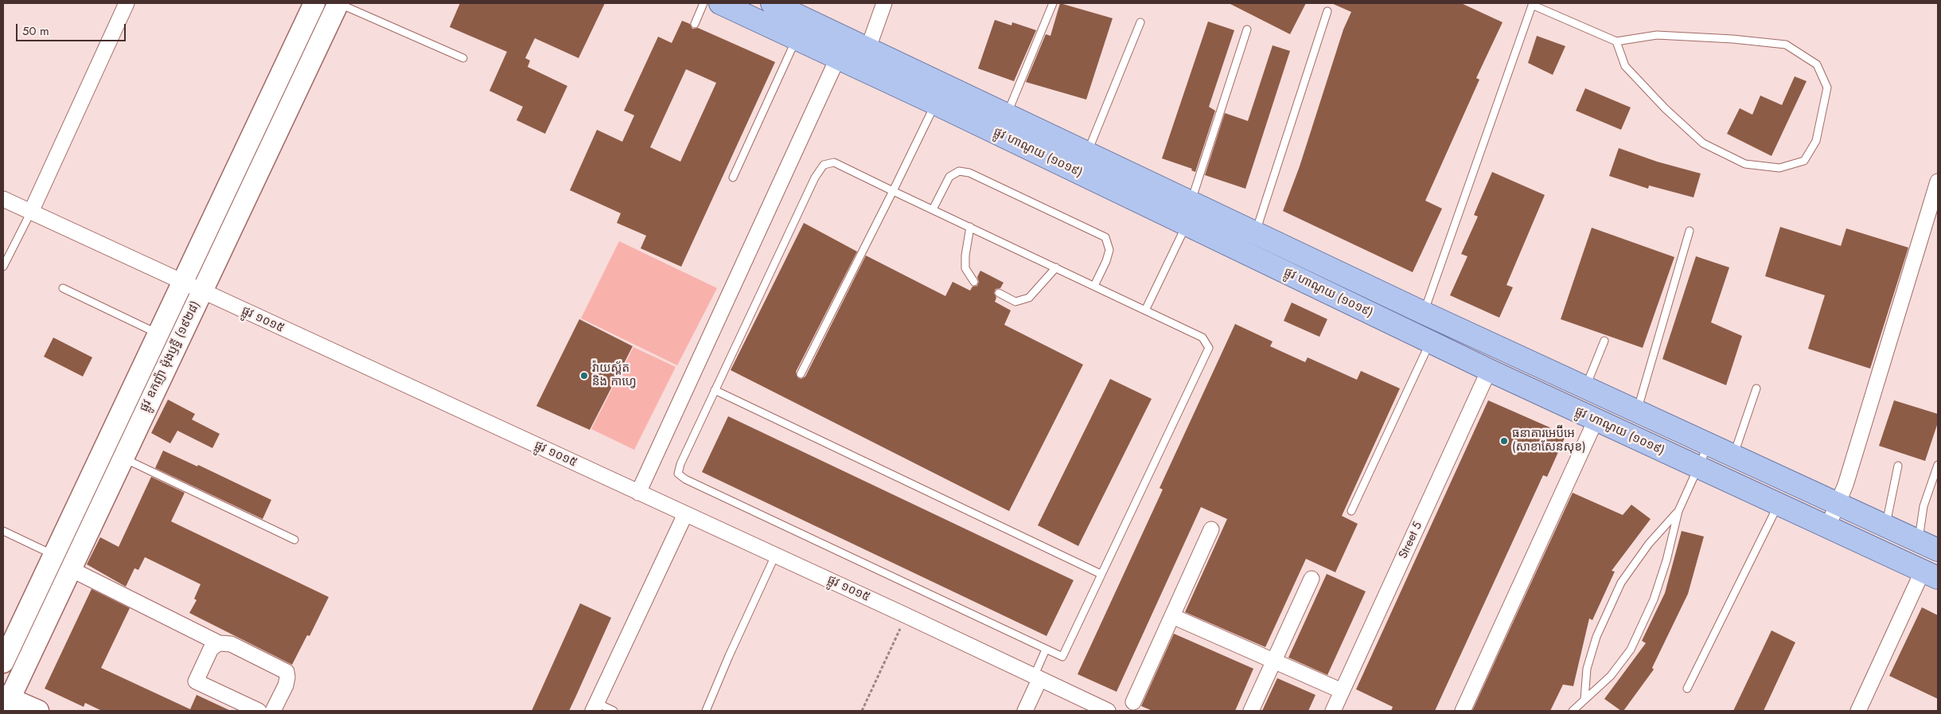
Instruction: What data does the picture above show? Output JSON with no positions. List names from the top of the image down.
{
  "streets": {
    "main road": ["ផ្លូវ ហាណូយ (១០១៩)", "ផ្លូវ ឧកញ៉ា ម៉ុងឫទ្ធី (១៩២៨)"],
    "street": ["ផ្លូវ ១០១៥", "Street 5"]
  },
  "crossings": [
    ["ផ្លូវ ហាណូយ (១០១៩)", "Street 5"],
    ["ផ្លូវ ១០១៥", "ផ្លូវ ឧកញ៉ា ម៉ុងឫទ្ធី (១៩២៨)"]
  ],
  "places": ["វ៉ាយស្ព័ត និង កាហ្វេ", "ធនាគារអេប៊ីអេ (សាខាសែនសុខ)"],
  "scale_bar": "50 m"
}
